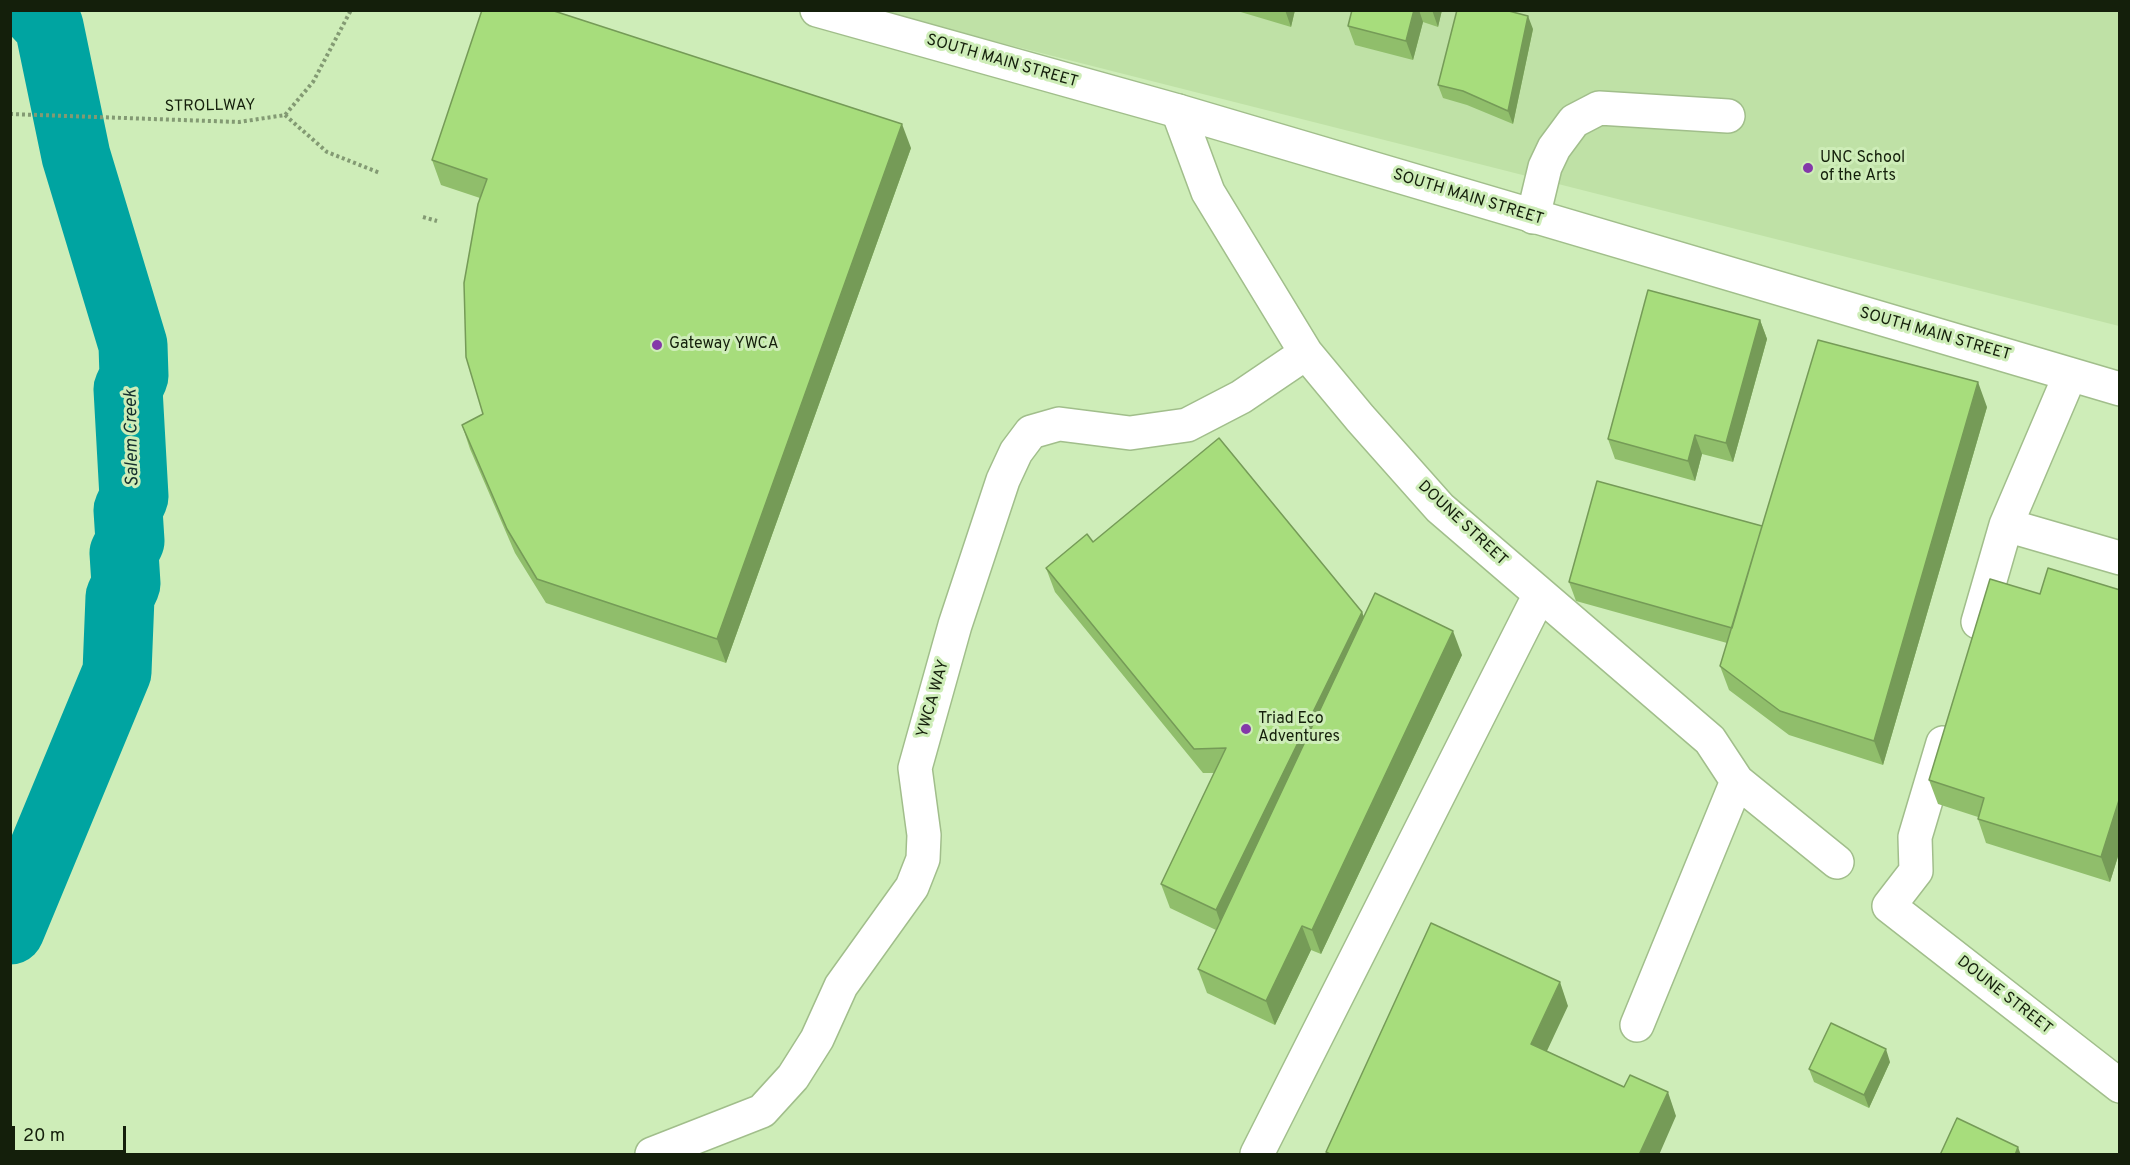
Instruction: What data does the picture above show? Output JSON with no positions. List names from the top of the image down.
{
  "streets": {
    "street": ["SOUTH MAIN STREET", "DOUNE STREET", "YWCA WAY"],
    "path": ["STROLLWAY"]
  },
  "crossings": [
    ["SOUTH MAIN STREET", "DOUNE STREET"],
    ["DOUNE STREET", "YWCA WAY"]
  ],
  "water": ["Salem Creek"],
  "places": ["UNC School of the Arts", "Gateway YWCA", "Triad Eco Adventures"],
  "scale_bar": "20 m"
}
